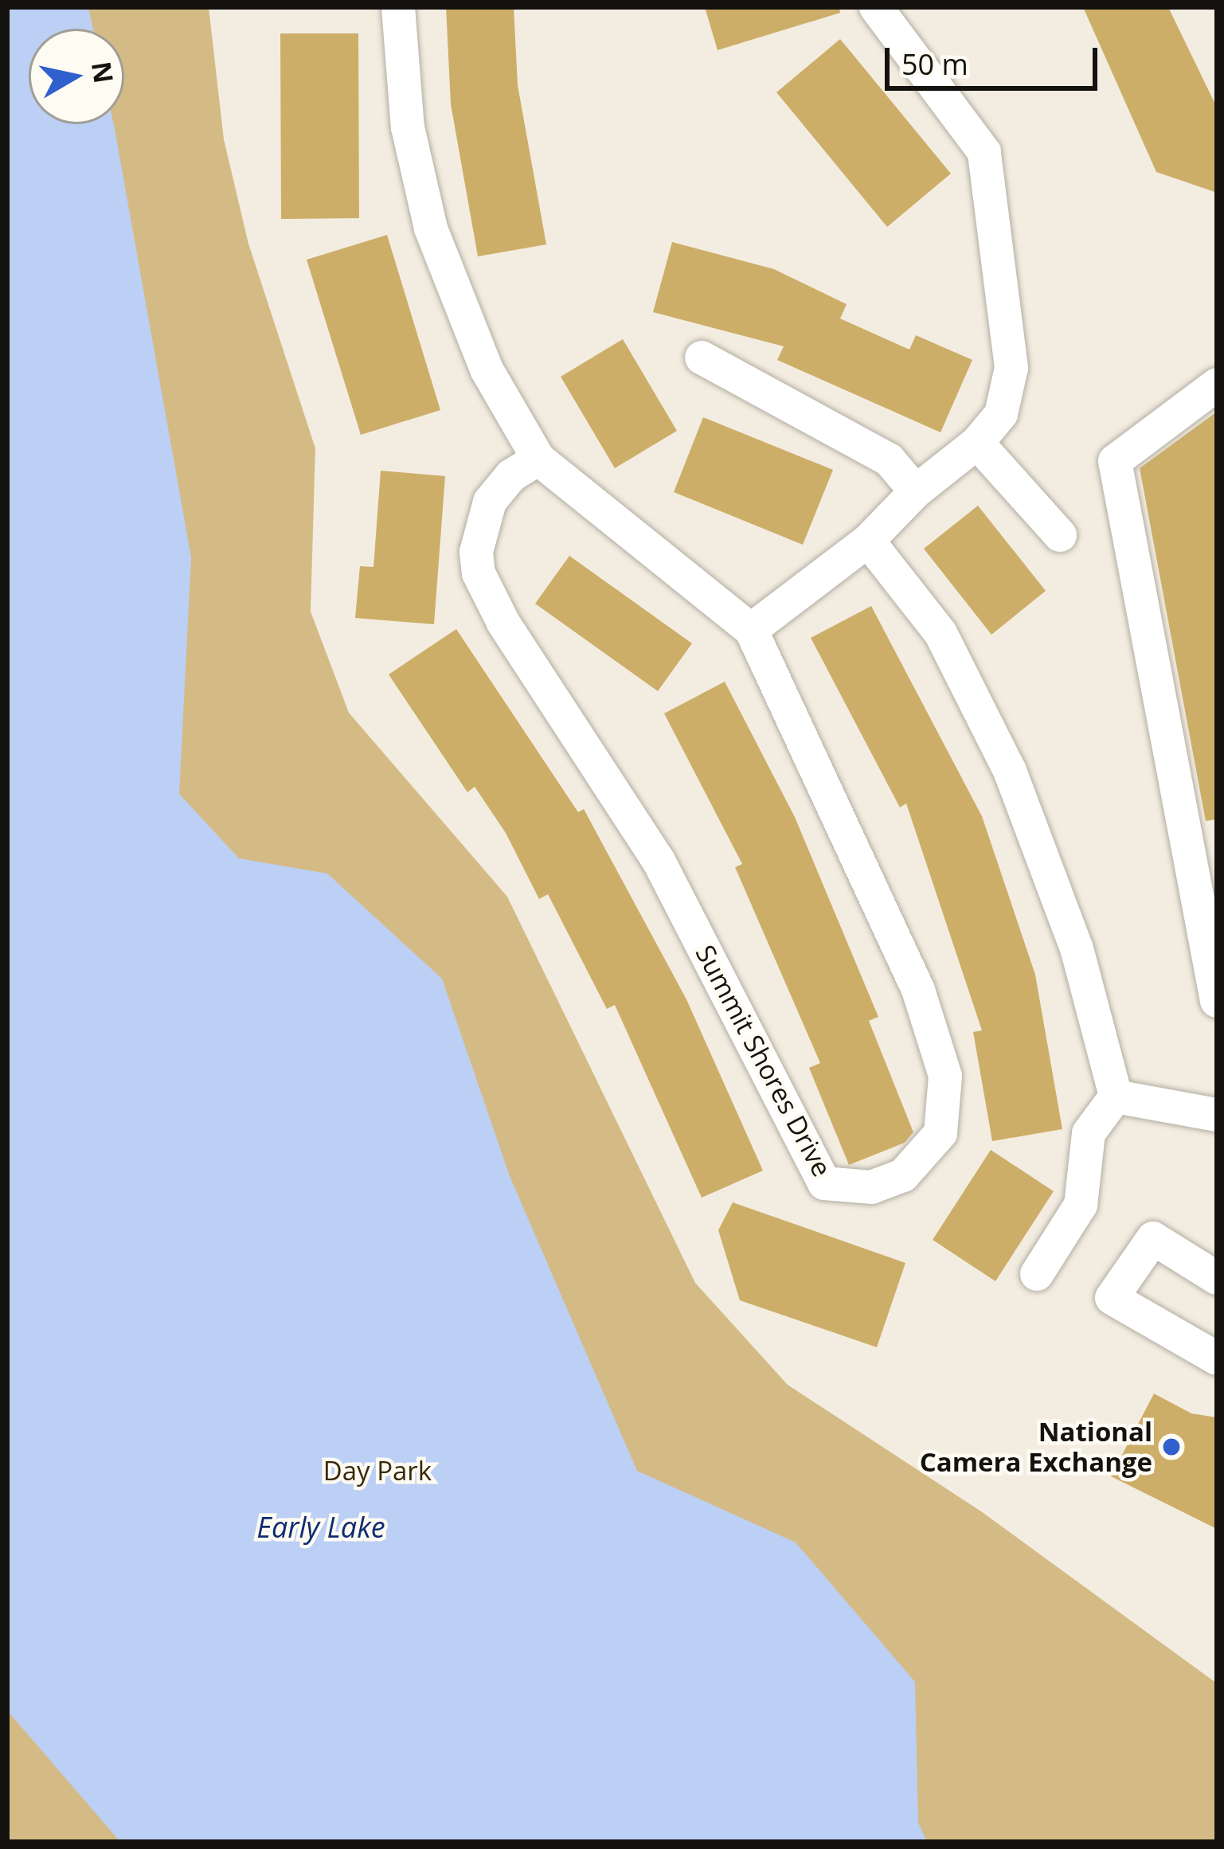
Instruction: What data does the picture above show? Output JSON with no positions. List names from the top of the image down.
{
  "streets": {
    "street": ["Summit Shores Drive"]
  },
  "water": ["Early Lake"],
  "parks": ["Day Park"],
  "places": ["National Camera Exchange"],
  "scale_bar": "50 m",
  "north": "right"
}
